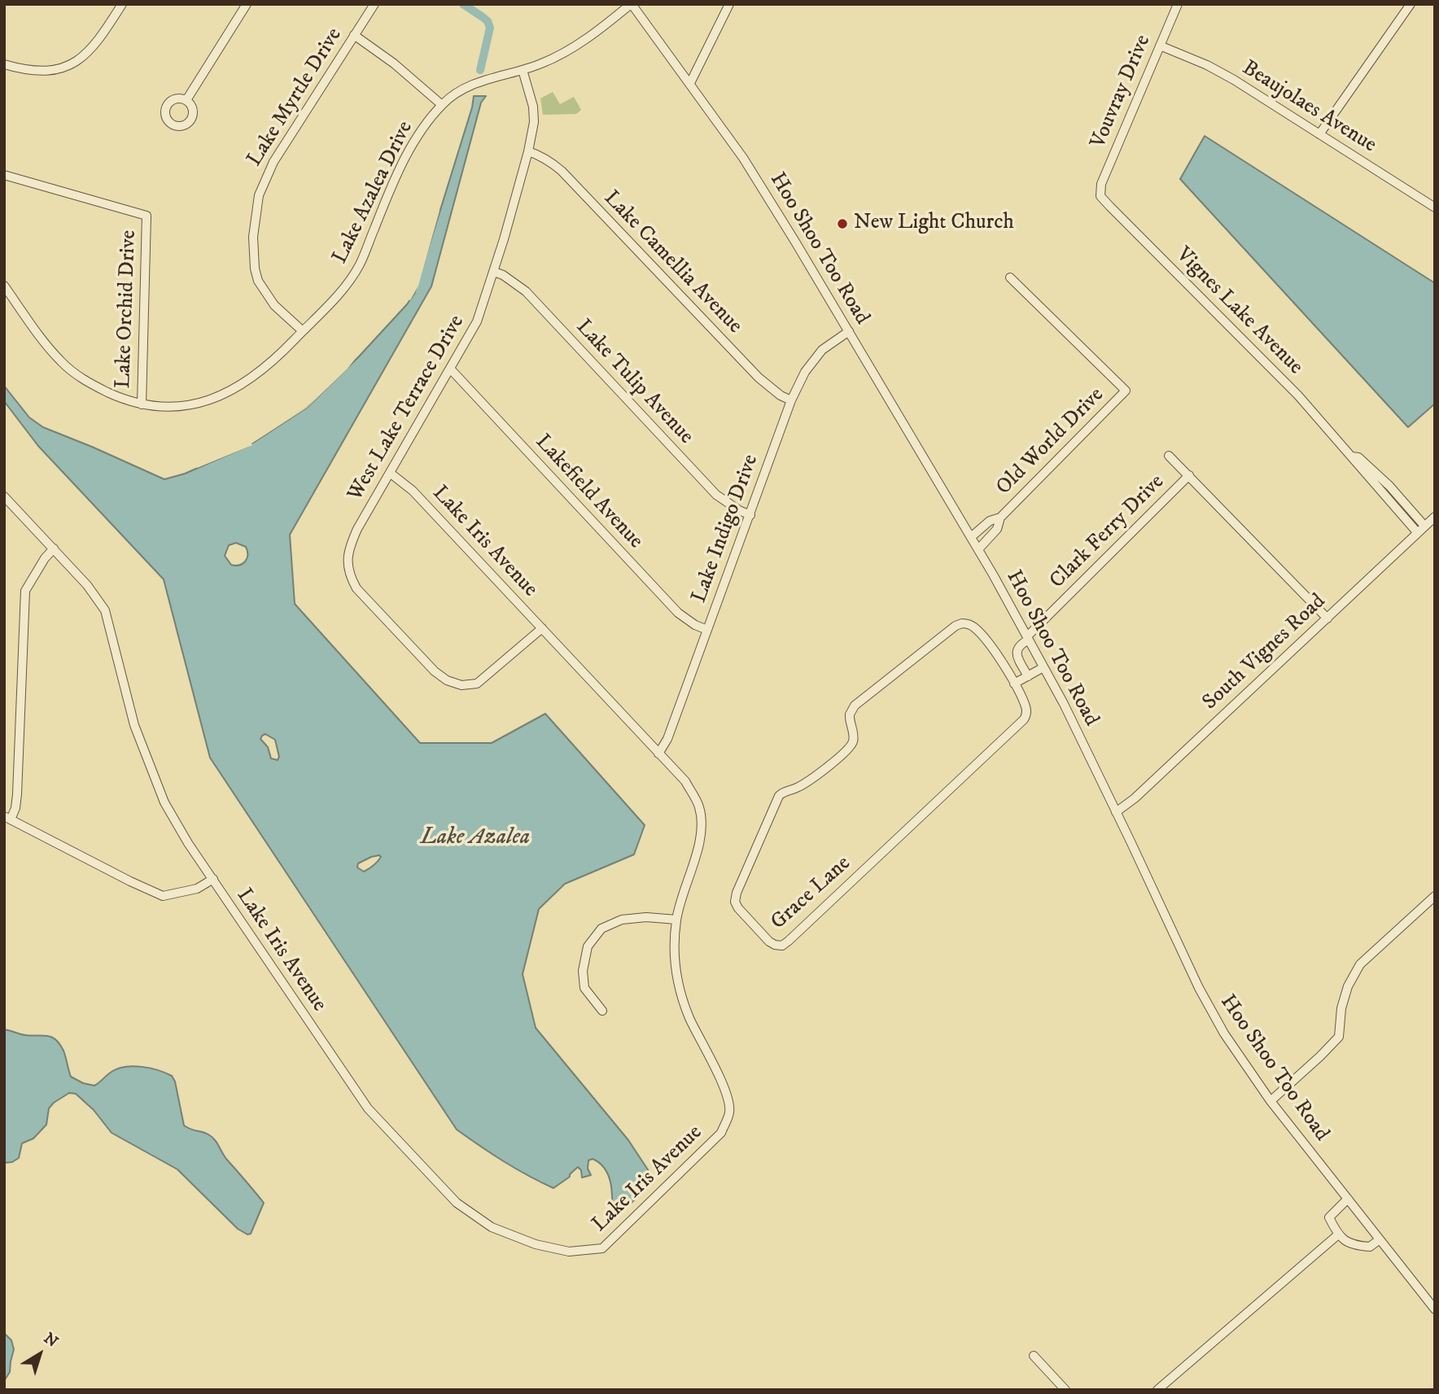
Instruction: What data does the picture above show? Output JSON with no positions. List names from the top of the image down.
{
  "streets": {
    "street": [
      "Vouvray Drive",
      "Lake Myrtle Drive",
      "Beaujolaes Avenue",
      "Lake Azalea Drive",
      "Hoo Shoo Too Road",
      "Lake Camellia Avenue",
      "Lake Orchid Drive",
      "Vignes Lake Avenue",
      "Lake Tulip Avenue",
      "West Lake Terrace Drive",
      "Old World Drive",
      "Lakefield Avenue",
      "Lake Indigo Drive",
      "Clark Ferry Drive",
      "Lake Iris Avenue",
      "South Vignes Road",
      "Grace Lane"
    ]
  },
  "crossings": [
    ["Vouvray Drive", "Beaujolaes Avenue"],
    ["Vouvray Drive", "Vignes Lake Avenue"],
    ["Lake Myrtle Drive", "Lake Azalea Drive"],
    ["Lake Azalea Drive", "Hoo Shoo Too Road"],
    ["Lake Azalea Drive", "Lake Orchid Drive"],
    ["Lake Azalea Drive", "West Lake Terrace Drive"],
    ["Hoo Shoo Too Road", "Old World Drive"],
    ["Hoo Shoo Too Road", "Lake Indigo Drive"],
    ["Hoo Shoo Too Road", "Clark Ferry Drive"],
    ["Hoo Shoo Too Road", "South Vignes Road"],
    ["Lake Camellia Avenue", "West Lake Terrace Drive"],
    ["Lake Camellia Avenue", "Lake Indigo Drive"],
    ["Vignes Lake Avenue", "South Vignes Road"],
    ["Lake Tulip Avenue", "West Lake Terrace Drive"],
    ["Lake Tulip Avenue", "Lake Indigo Drive"],
    ["West Lake Terrace Drive", "Lakefield Avenue"],
    ["West Lake Terrace Drive", "Lake Iris Avenue"],
    ["Lakefield Avenue", "Lake Indigo Drive"],
    ["Lake Indigo Drive", "Lake Iris Avenue"]
  ],
  "water": ["Lake Azalea"],
  "places": ["New Light Church"],
  "north": "top right"
}
